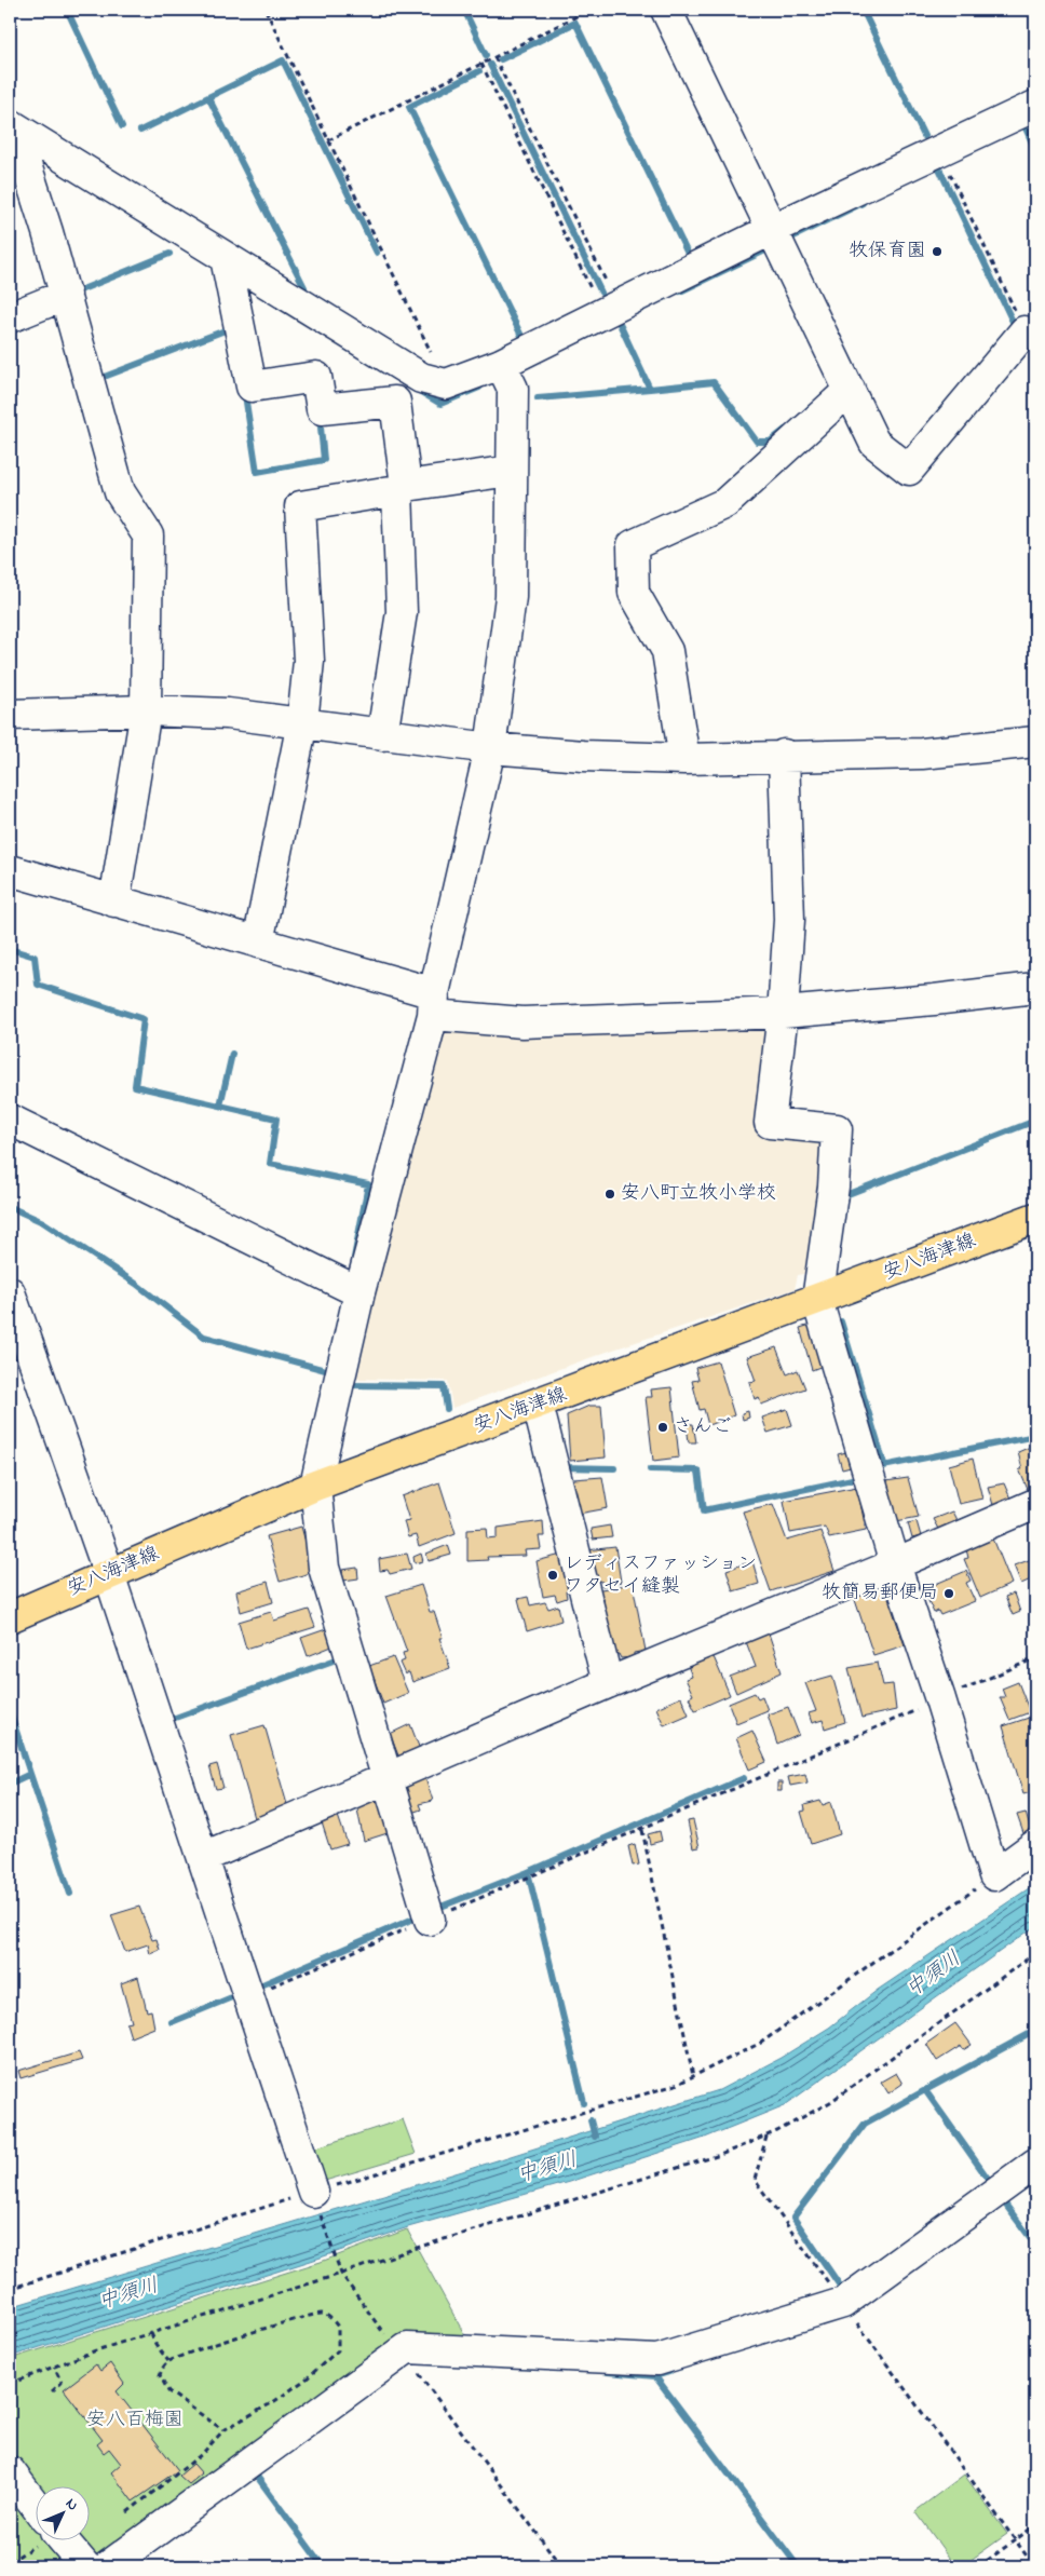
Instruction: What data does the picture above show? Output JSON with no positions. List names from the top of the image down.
{
  "streets": {
    "main road": ["安八海津線"]
  },
  "water": ["中須川"],
  "parks": ["安八百梅園"],
  "places": [
    "牧保育園",
    "安八町立牧小学校",
    "さんご",
    "レディスファッション ワタセイ縫製",
    "牧簡易郵便局"
  ],
  "north": "top right"
}
